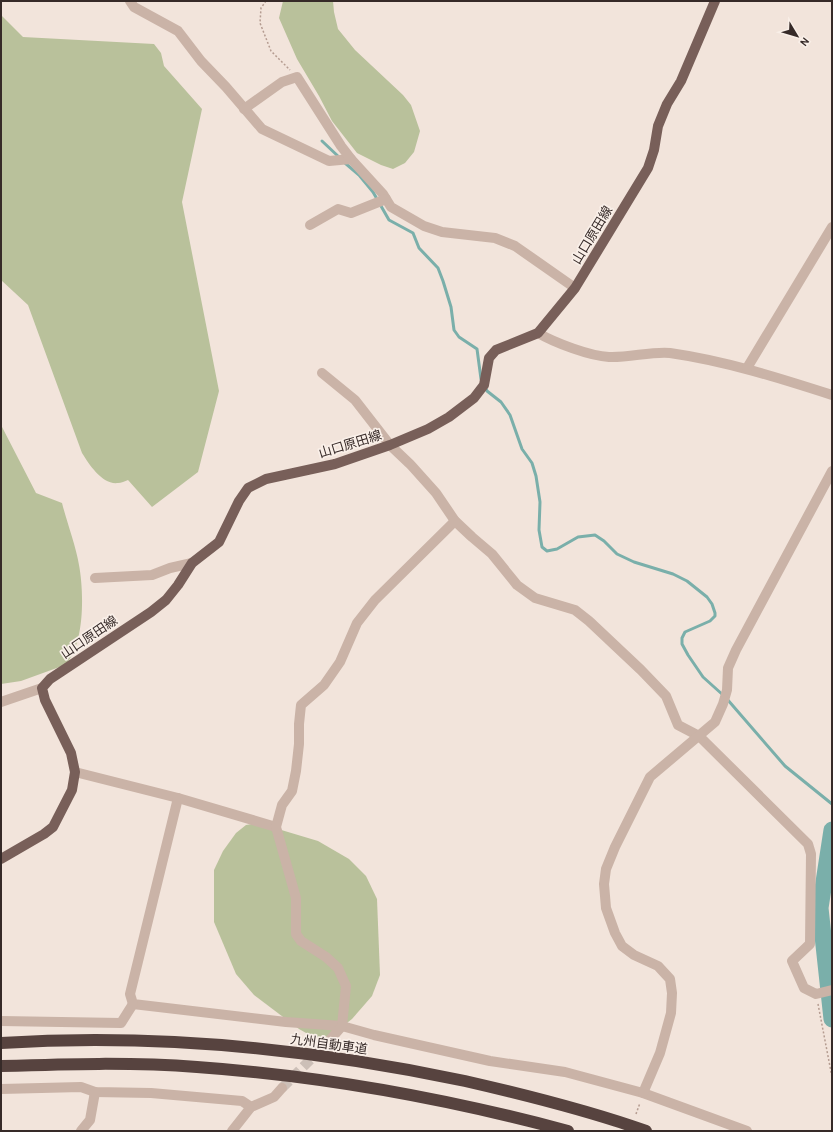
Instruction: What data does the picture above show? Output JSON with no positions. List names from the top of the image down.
{
  "streets": {
    "highway": ["九州自動車道"],
    "main road": ["山口原田線"]
  },
  "north": "bottom right"
}
